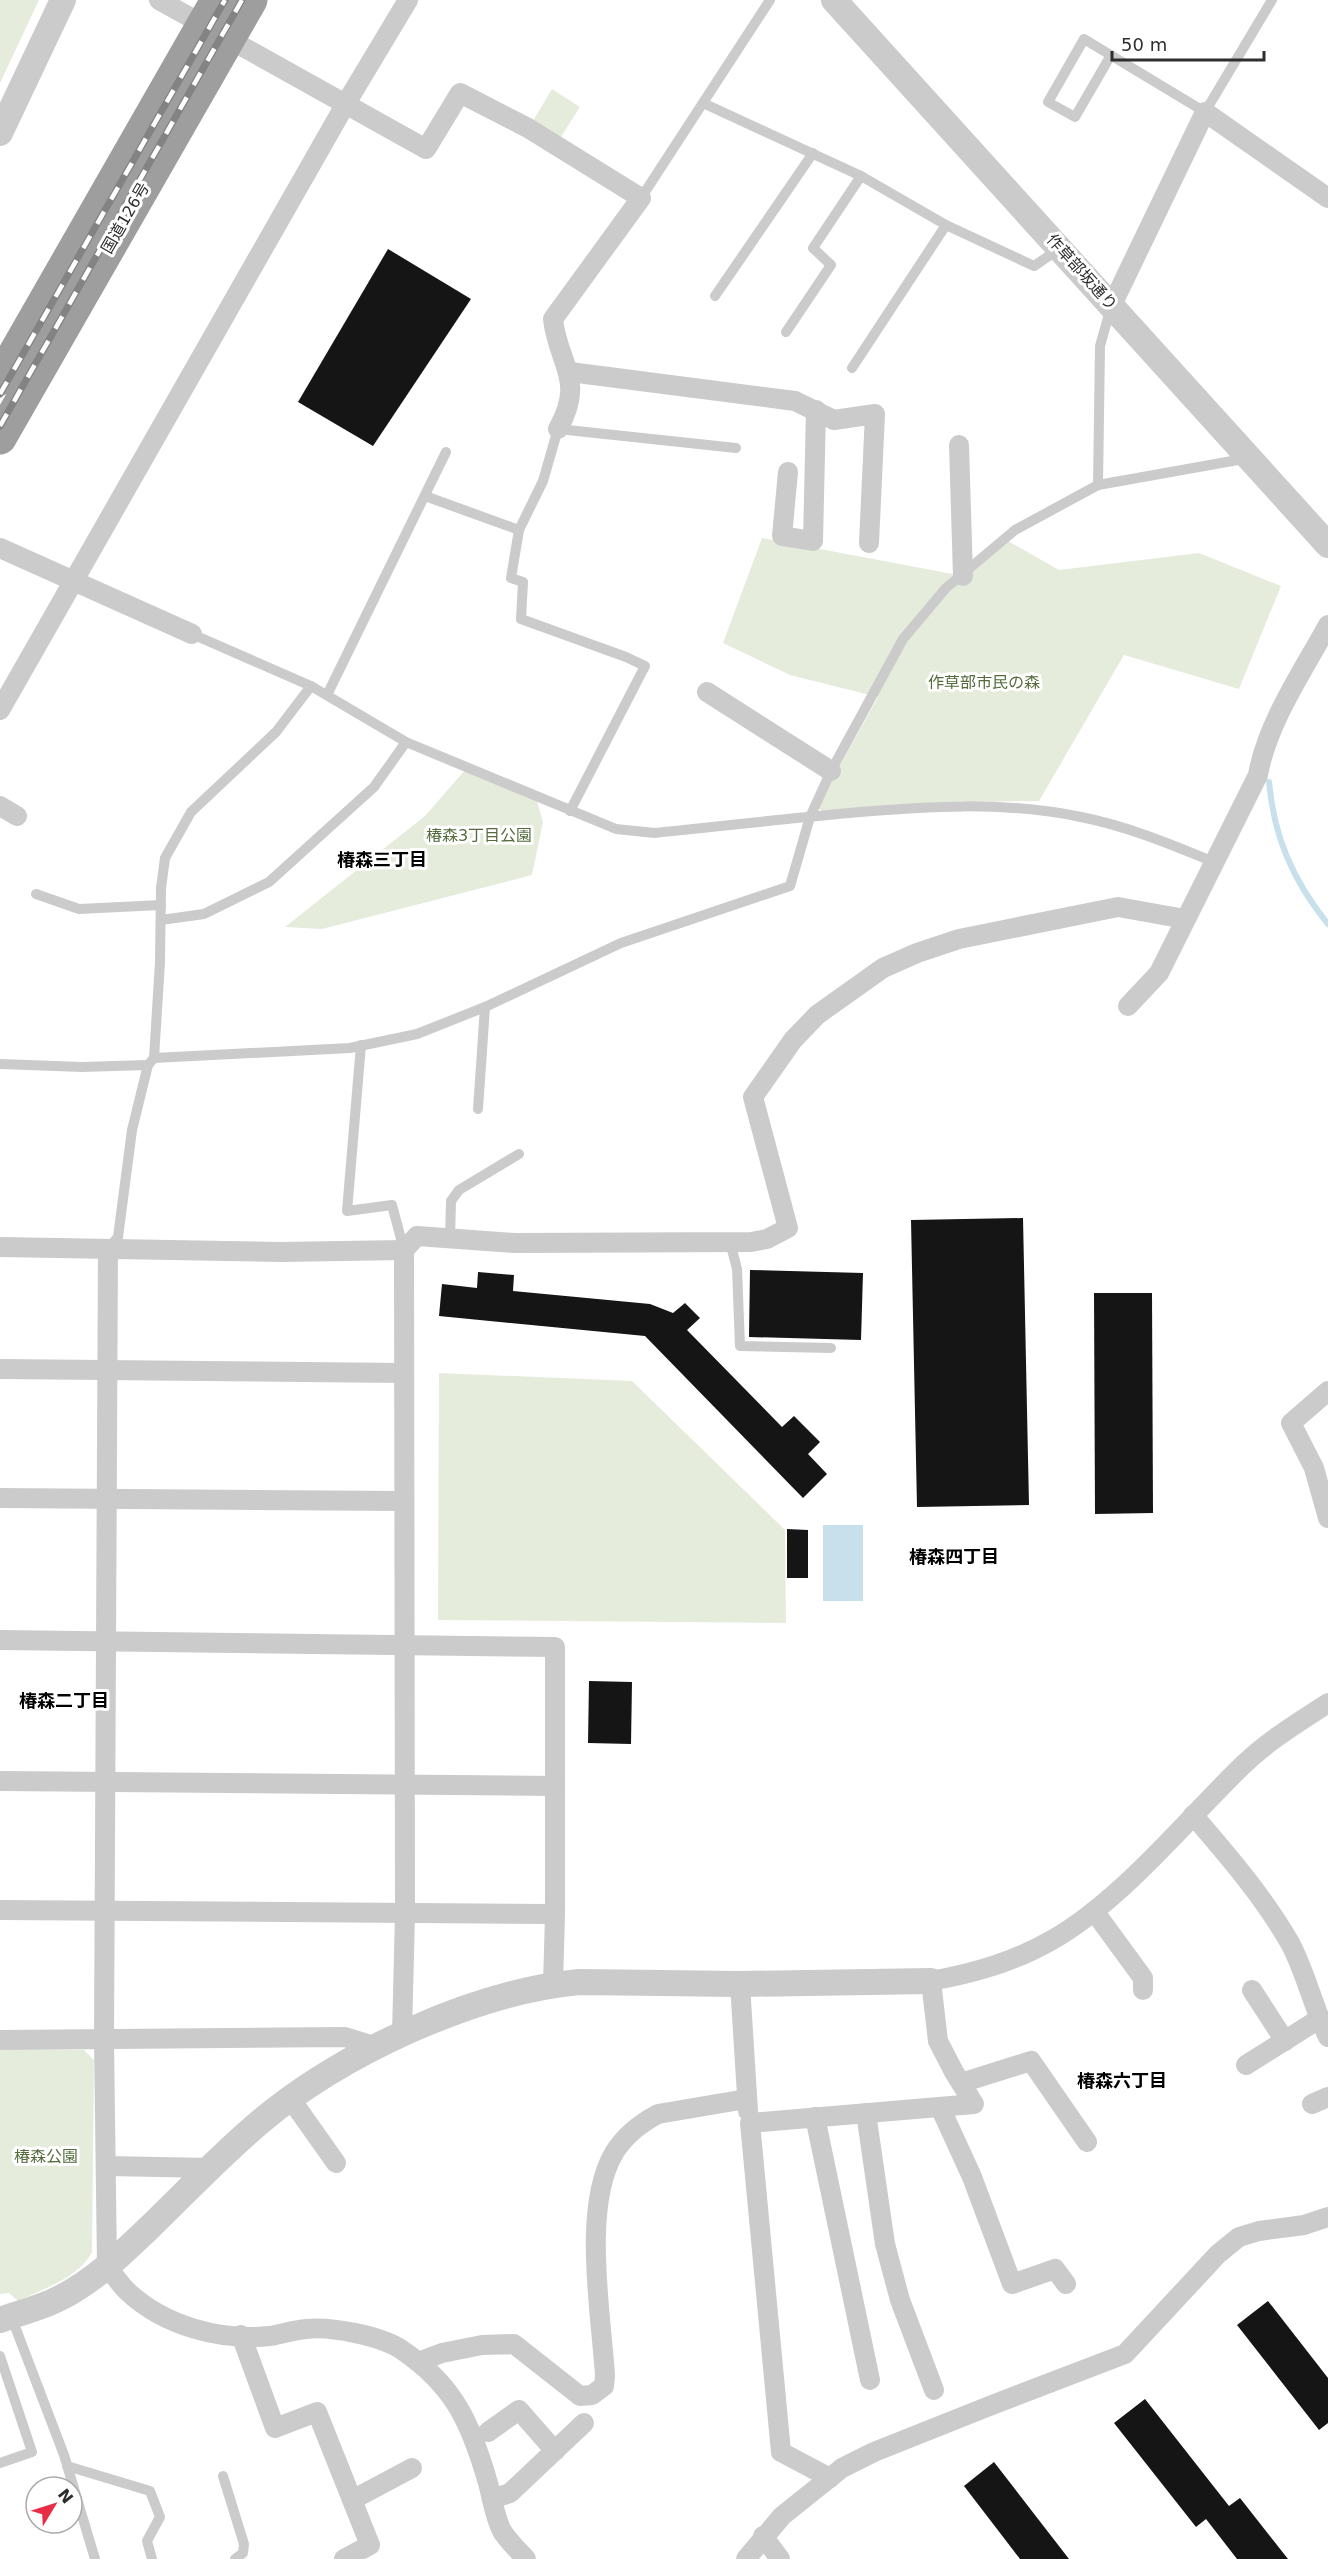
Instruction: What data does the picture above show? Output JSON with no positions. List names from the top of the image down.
{
  "streets": {
    "highway": ["国道126号"],
    "street": ["作草部坂通り"]
  },
  "districts": [
    "椿森三丁目",
    "椿森四丁目",
    "椿森二丁目",
    "椿森六丁目"
  ],
  "parks": ["作草部市民の森", "椿森3丁目公園", "椿森公園"],
  "scale_bar": "50 m",
  "north": "top right"
}
